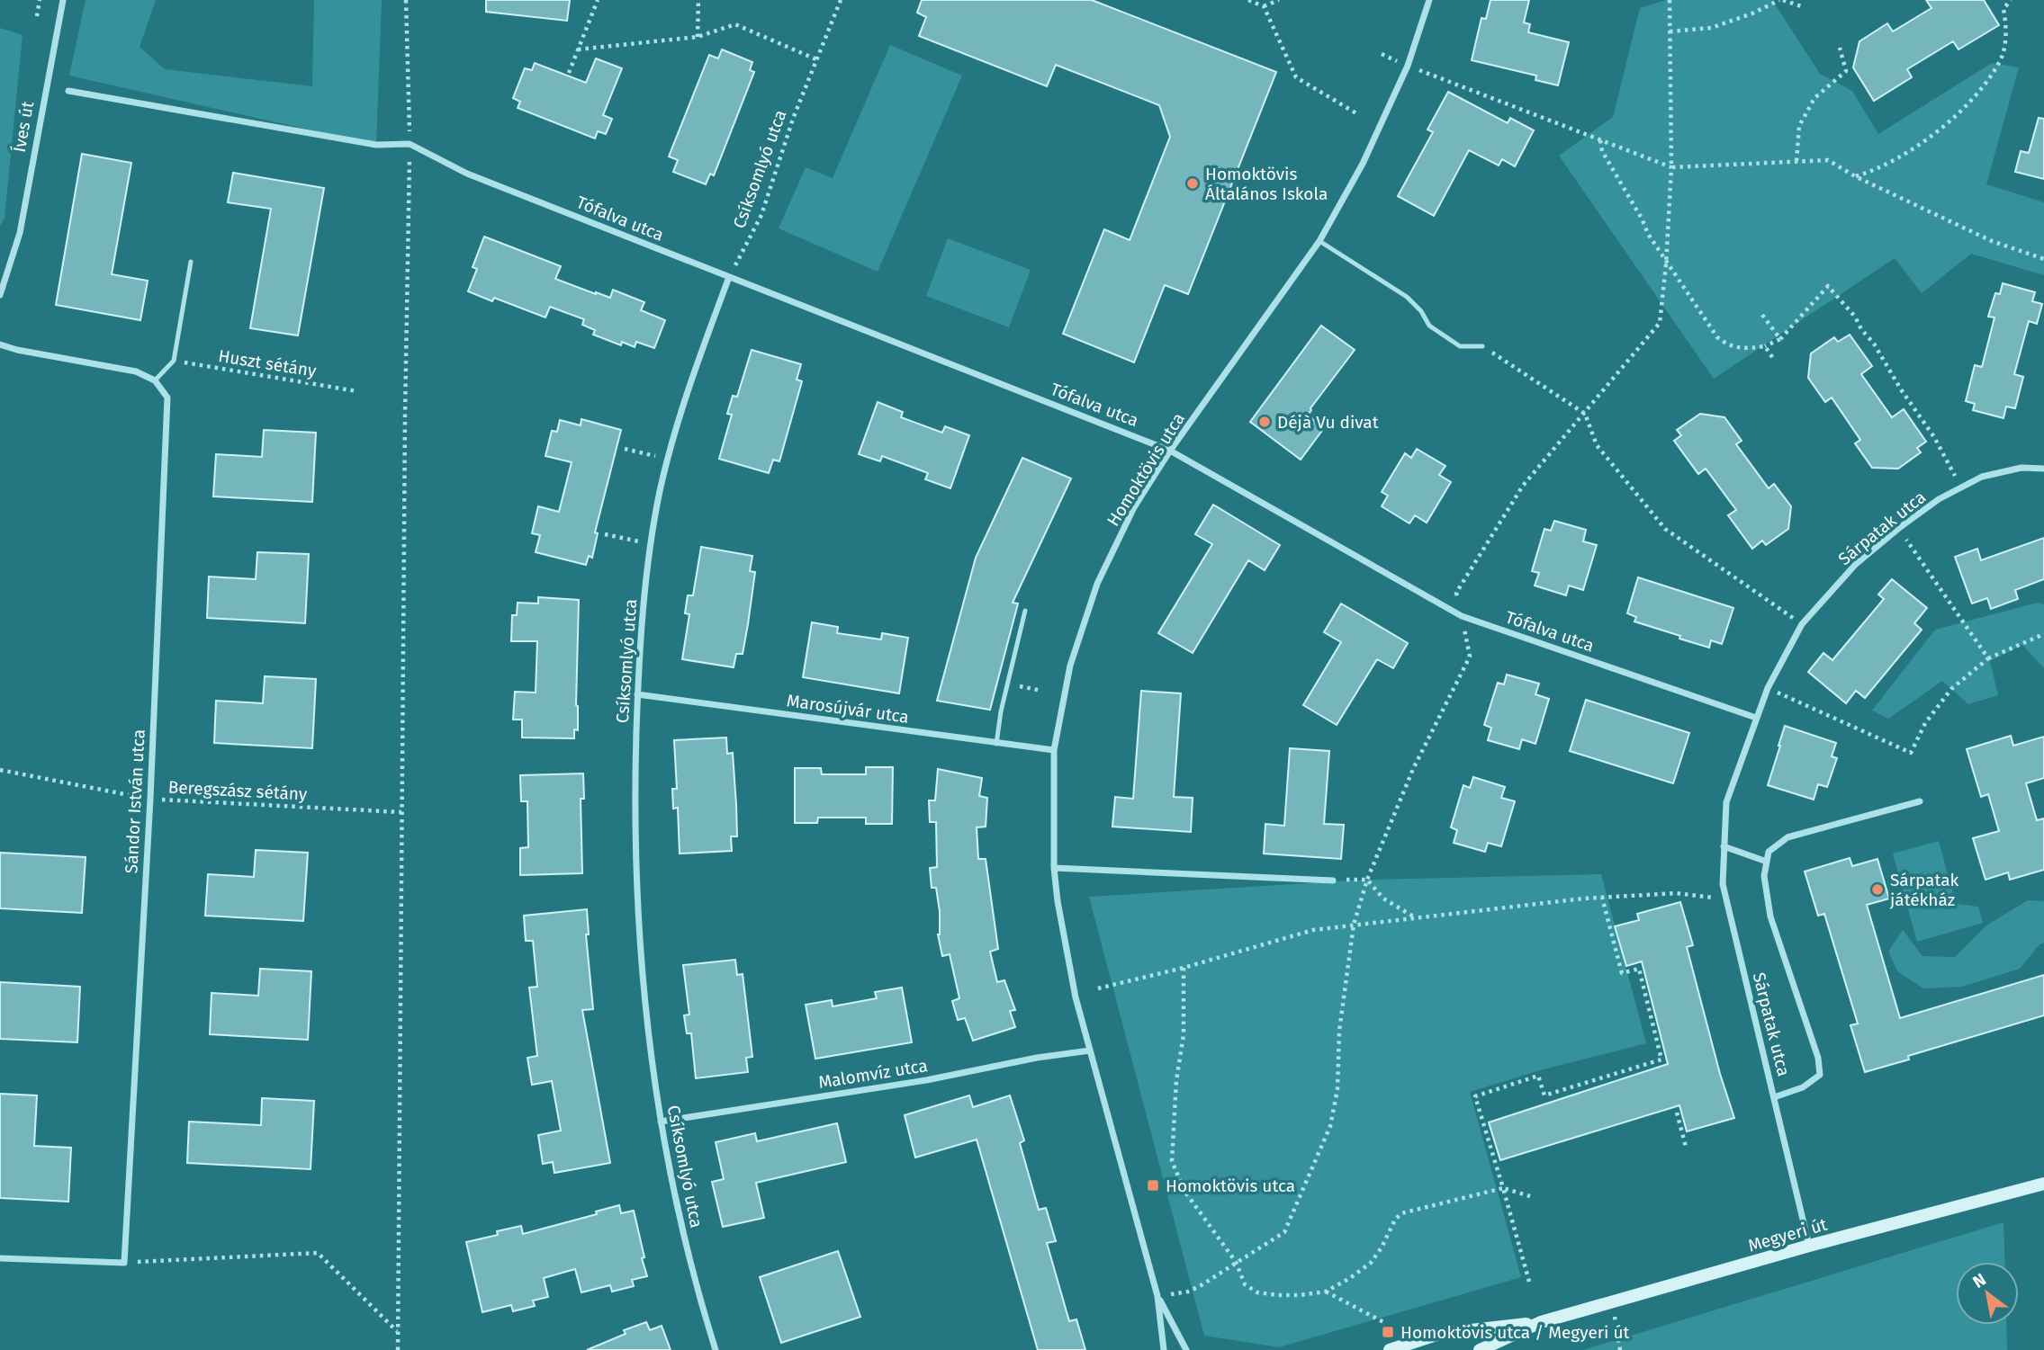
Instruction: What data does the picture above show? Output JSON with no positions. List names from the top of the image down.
{
  "streets": {
    "main road": ["Megyeri út"],
    "street": [
      "Íves út",
      "Csíksomlyó utca",
      "Tófalva utca",
      "Homoktövis utca",
      "Sárpatak utca",
      "Marosújvár utca",
      "Sándor István utca",
      "Malomvíz utca"
    ],
    "path": ["Huszt sétány", "Beregszász sétány"]
  },
  "crossings": [
    ["Csíksomlyó utca", "Tófalva utca"],
    ["Csíksomlyó utca", "Marosújvár utca"],
    ["Csíksomlyó utca", "Malomvíz utca"],
    ["Tófalva utca", "Homoktövis utca"],
    ["Tófalva utca", "Sárpatak utca"],
    ["Homoktövis utca", "Marosújvár utca"],
    ["Homoktövis utca", "Malomvíz utca"],
    ["Sárpatak utca", "Megyeri út"],
    ["Beregszász sétány", "Sándor István utca"]
  ],
  "places": {
    "other": ["Homoktövis Általános Iskola", "Déjà Vu divat", "Sárpatak játékház"],
    "transit": ["Homoktövis utca", "Homoktövis utca / Megyeri út"]
  },
  "north": "top left"
}
